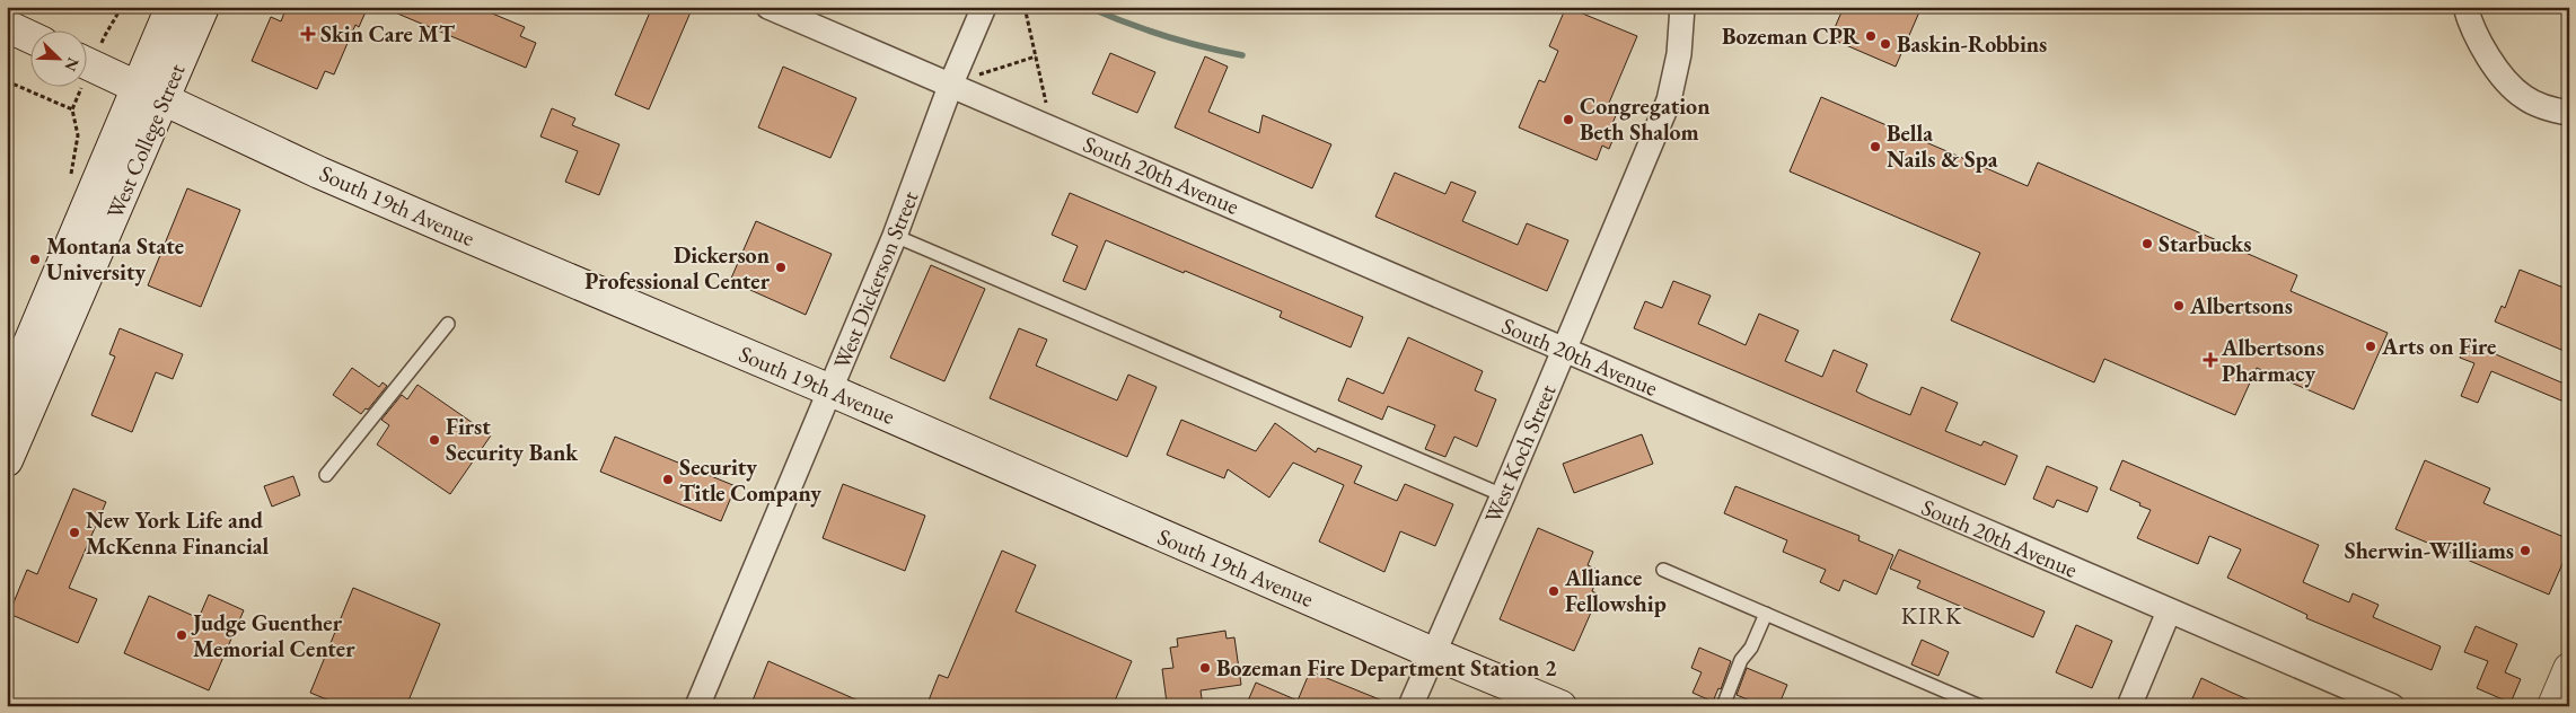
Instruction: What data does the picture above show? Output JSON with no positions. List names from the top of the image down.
{
  "streets": {
    "main road": ["West College Street", "South 19th Avenue"],
    "street": ["South 20th Avenue", "West Dickerson Street", "West Koch Street"]
  },
  "crossings": [
    ["West College Street", "South 19th Avenue"],
    ["South 20th Avenue", "West Dickerson Street"],
    ["South 20th Avenue", "West Koch Street"],
    ["South 19th Avenue", "West Dickerson Street"],
    ["South 19th Avenue", "West Koch Street"]
  ],
  "districts": ["KIRK"],
  "places": {
    "health": ["Skin Care MT", "Albertsons Pharmacy"],
    "other": [
      "Bozeman CPR",
      "Baskin-Robbins",
      "Congregation Beth Shalom",
      "Bella Nails & Spa",
      "Starbucks",
      "Montana State University",
      "Dickerson Professional Center",
      "Albertsons",
      "Arts on Fire",
      "First Security Bank",
      "Security Title Company",
      "New York Life and McKenna Financial",
      "Sherwin-Williams",
      "Alliance Fellowship",
      "Judge Guenther Memorial Center",
      "Bozeman Fire Department Station 2"
    ]
  },
  "north": "bottom right"
}
